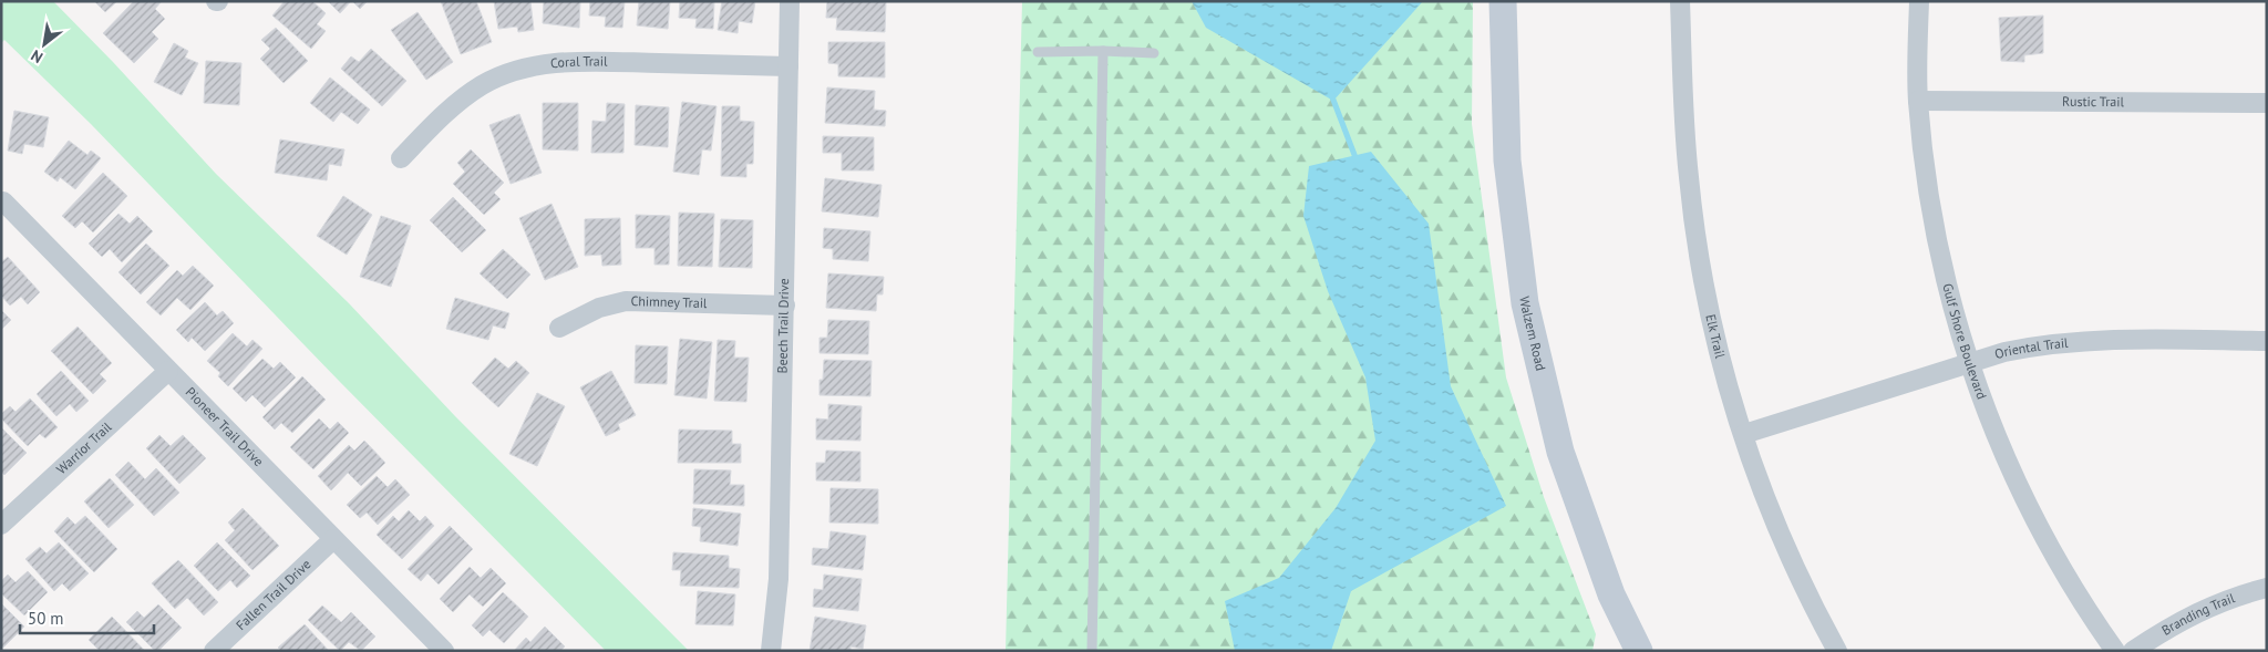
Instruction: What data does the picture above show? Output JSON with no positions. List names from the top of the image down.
{
  "streets": {
    "main road": ["Walzem Road"],
    "street": [
      "Coral Trail",
      "Rustic Trail",
      "Chimney Trail",
      "Beech Trail Drive",
      "Elk Trail",
      "Gulf Shore Boulevard",
      "Oriental Trail",
      "Pioneer Trail Drive",
      "Warrior Trail",
      "Fallen Trail Drive",
      "Branding Trail"
    ]
  },
  "crossings": [
    ["Coral Trail", "Beech Trail Drive"],
    ["Rustic Trail", "Gulf Shore Boulevard"],
    ["Chimney Trail", "Beech Trail Drive"],
    ["Elk Trail", "Oriental Trail"],
    ["Gulf Shore Boulevard", "Oriental Trail"],
    ["Pioneer Trail Drive", "Warrior Trail"],
    ["Pioneer Trail Drive", "Fallen Trail Drive"]
  ],
  "scale_bar": "50 m",
  "north": "bottom left"
}
